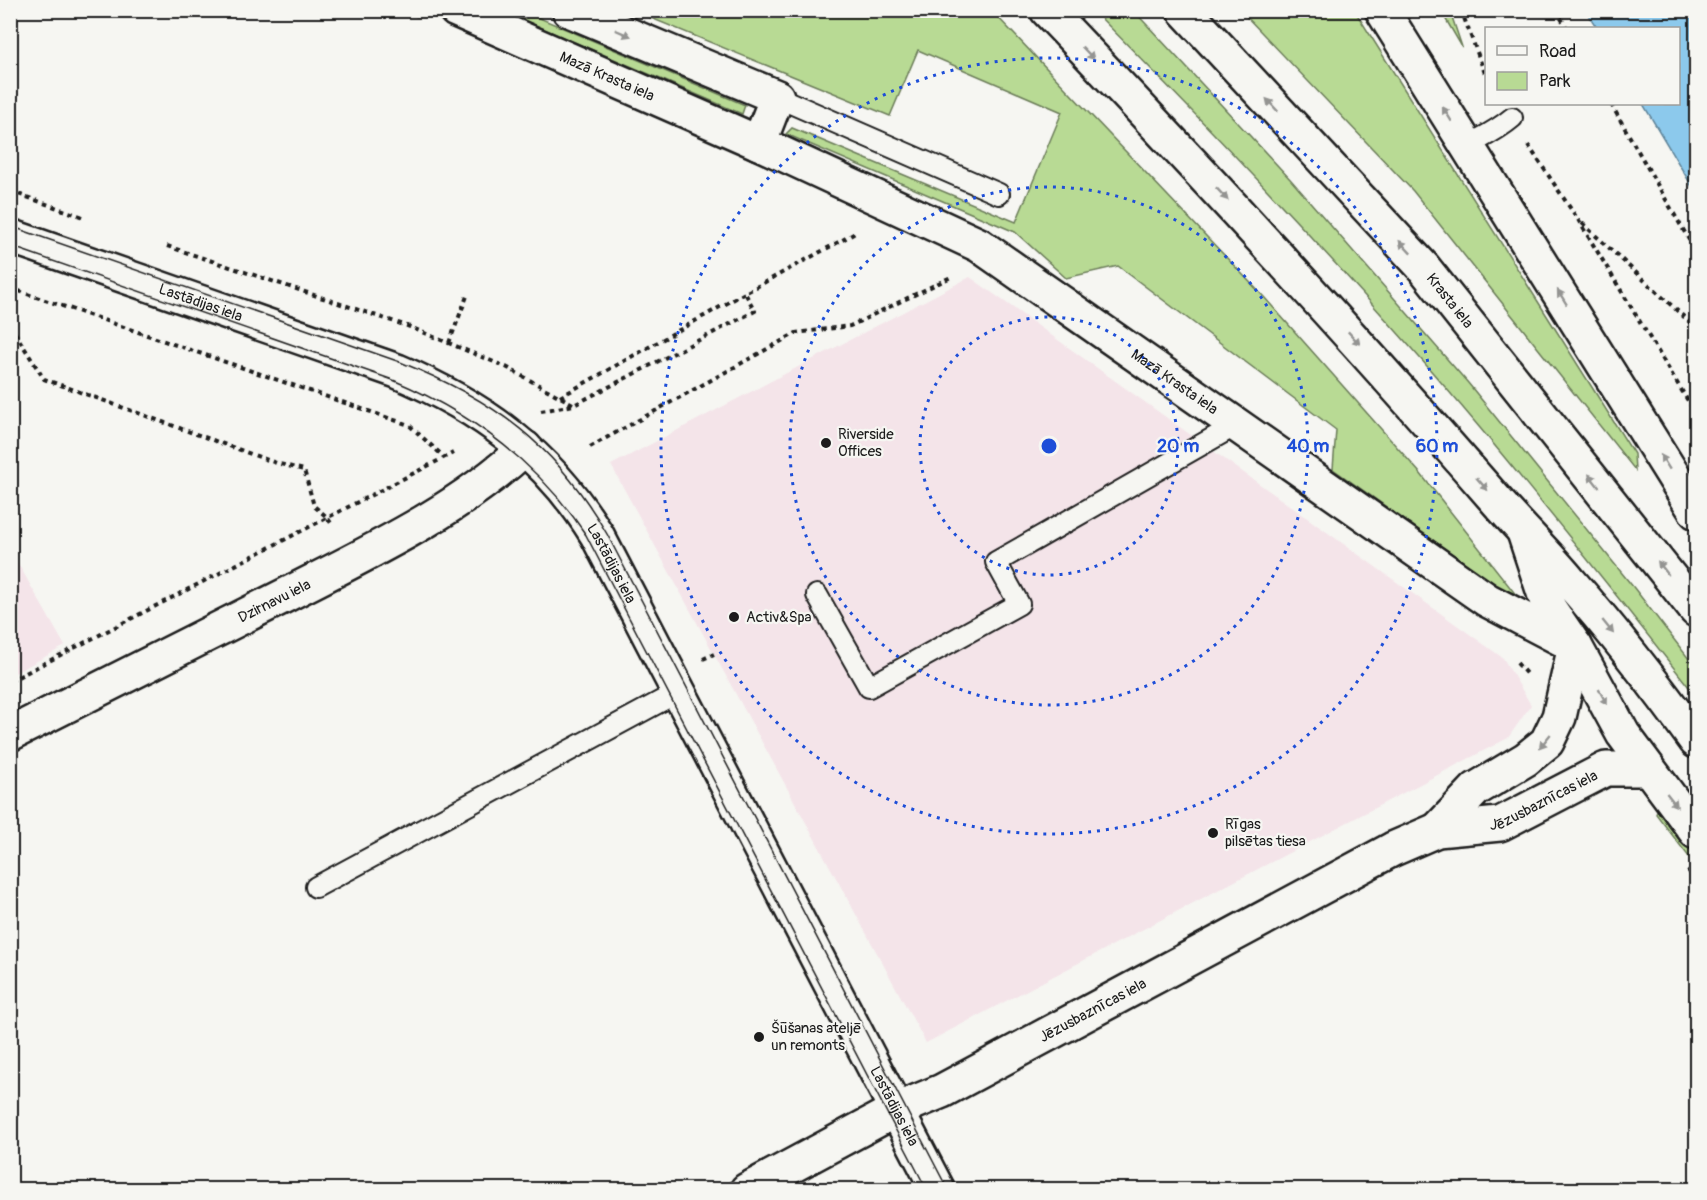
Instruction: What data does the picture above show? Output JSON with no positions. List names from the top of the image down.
{
  "streets": {
    "main road": [
      "Mazā Krasta iela",
      "Krasta iela",
      "Lastādijas iela",
      "Dzirnavu iela",
      "Jēzusbaznīcas iela"
    ]
  },
  "crossings": [
    ["Mazā Krasta iela", "Jēzusbaznīcas iela"],
    ["Lastādijas iela", "Dzirnavu iela"],
    ["Lastādijas iela", "Jēzusbaznīcas iela"]
  ],
  "places": [
    "Riverside Offices",
    "Activ&Spa",
    "Rīgas pilsētas tiesa",
    "Šūšanas ateljē un remonts"
  ],
  "legend": ["Road", "Park"],
  "rings": ["20 m", "40 m", "60 m"]
}
